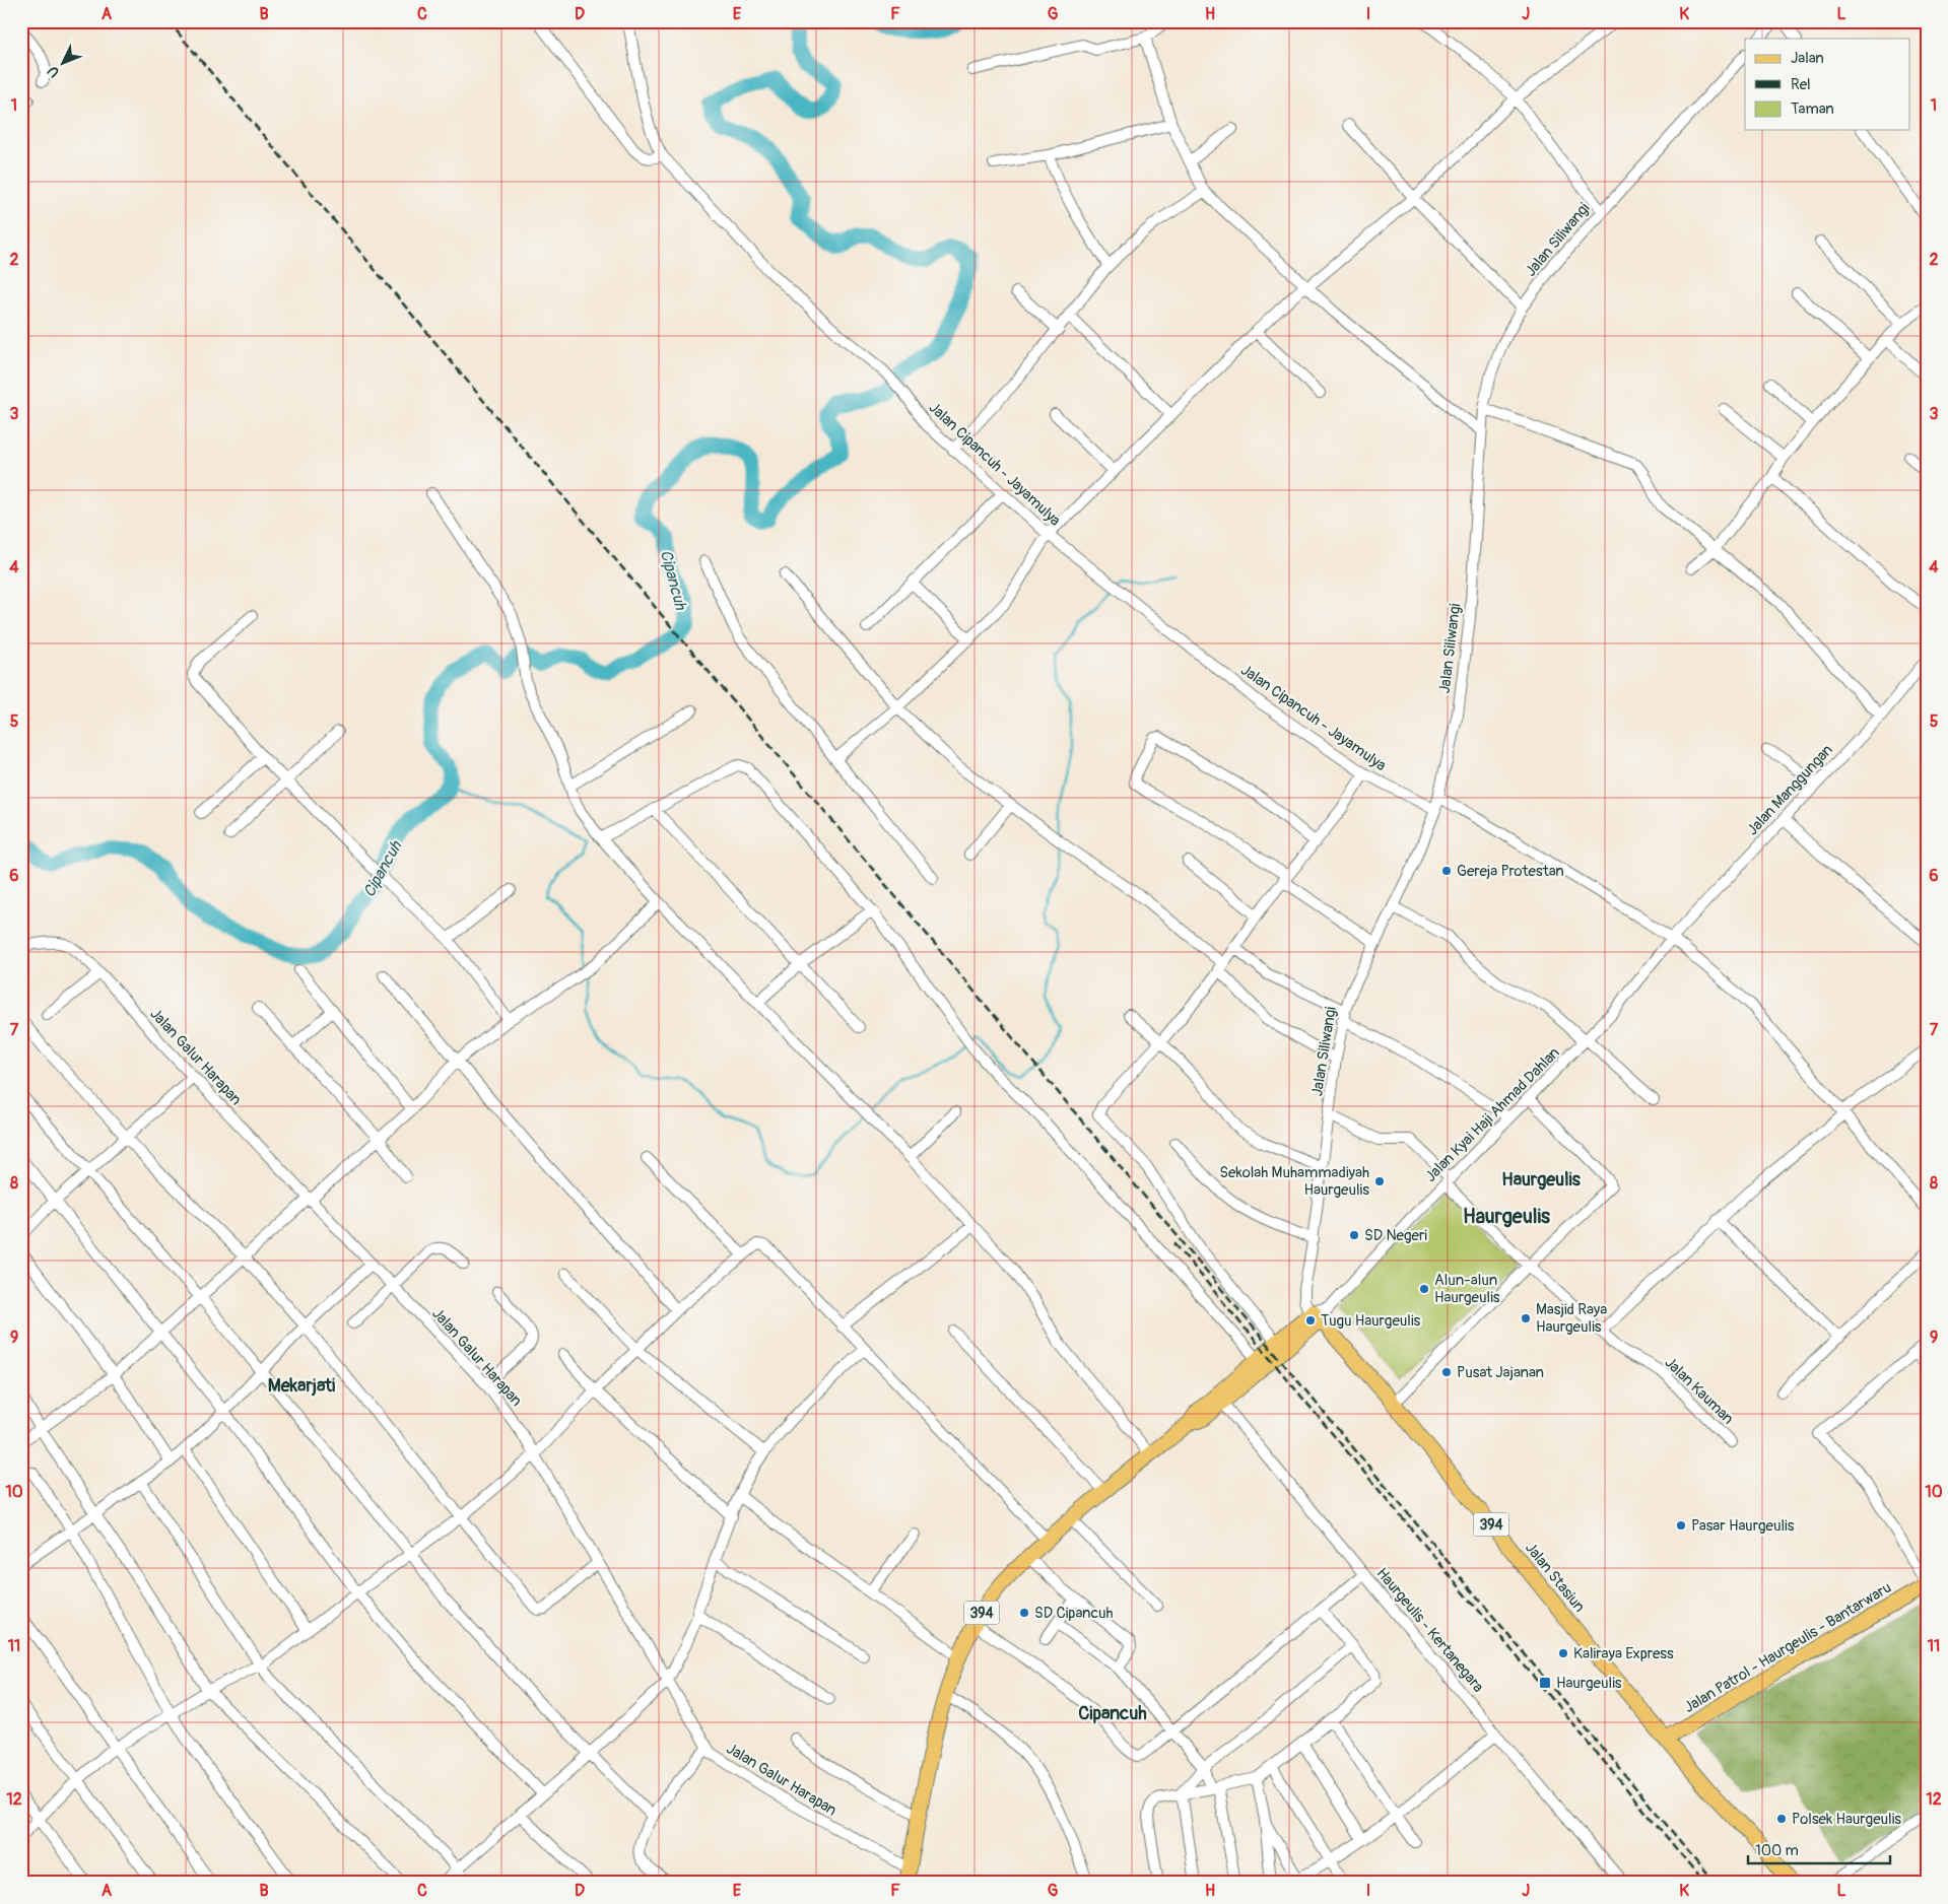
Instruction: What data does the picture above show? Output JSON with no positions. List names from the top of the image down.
{
  "streets": {
    "main road": ["394", "Jalan Stasiun", "Jalan Patrol - Haurgeulis - Bantarwaru"],
    "street": [
      "Jalan Siliwangi",
      "Jalan Cipancuh - Jayamulya",
      "Jalan Manggungan",
      "Jalan Galur Harapan",
      "Jalan Kyai Haji Ahmad Dahlan",
      "Jalan Kauman",
      "Haurgeulis - Kertanegara"
    ]
  },
  "crossings": [
    ["Jalan Siliwangi", "Jalan Cipancuh - Jayamulya"],
    ["Jalan Siliwangi", "Jalan Kyai Haji Ahmad Dahlan"],
    ["Jalan Siliwangi", "Jalan Kauman"],
    ["Jalan Siliwangi", "394"],
    ["Jalan Siliwangi", "Jalan Stasiun"],
    ["Jalan Manggungan", "Jalan Kyai Haji Ahmad Dahlan"],
    ["Jalan Galur Harapan", "394"],
    ["Jalan Kyai Haji Ahmad Dahlan", "Jalan Kauman"],
    ["Jalan Kyai Haji Ahmad Dahlan", "394"],
    ["Jalan Kyai Haji Ahmad Dahlan", "Jalan Stasiun"],
    ["394", "Jalan Stasiun"],
    ["394", "Haurgeulis - Kertanegara"],
    ["Jalan Stasiun", "Jalan Patrol - Haurgeulis - Bantarwaru"]
  ],
  "districts": [
    "Haurgeulis",
    "Haurgeulis",
    "Mekarjati",
    "Cipancuh"
  ],
  "water": ["Cipancuh"],
  "places": {
    "other": [
      "Gereja Protestan",
      "Sekolah Muhammadiyah Haurgeulis",
      "SD Negeri",
      "Alun-alun Haurgeulis",
      "Masjid Raya Haurgeulis",
      "Tugu Haurgeulis",
      "Pusat Jajanan",
      "Pasar Haurgeulis",
      "SD Cipancuh",
      "Kaliraya Express",
      "Polsek Haurgeulis"
    ],
    "transit": ["Haurgeulis"]
  },
  "legend": ["Jalan", "Rel", "Taman"],
  "scale_bar": "100 m",
  "north": "bottom left",
  "grid": {
    "columns": [
      "A",
      "B",
      "C",
      "D",
      "E",
      "F",
      "G",
      "H",
      "I",
      "J",
      "K",
      "L"
    ],
    "rows": [
      "1",
      "2",
      "3",
      "4",
      "5",
      "6",
      "7",
      "8",
      "9",
      "10",
      "11",
      "12"
    ]
  }
}
